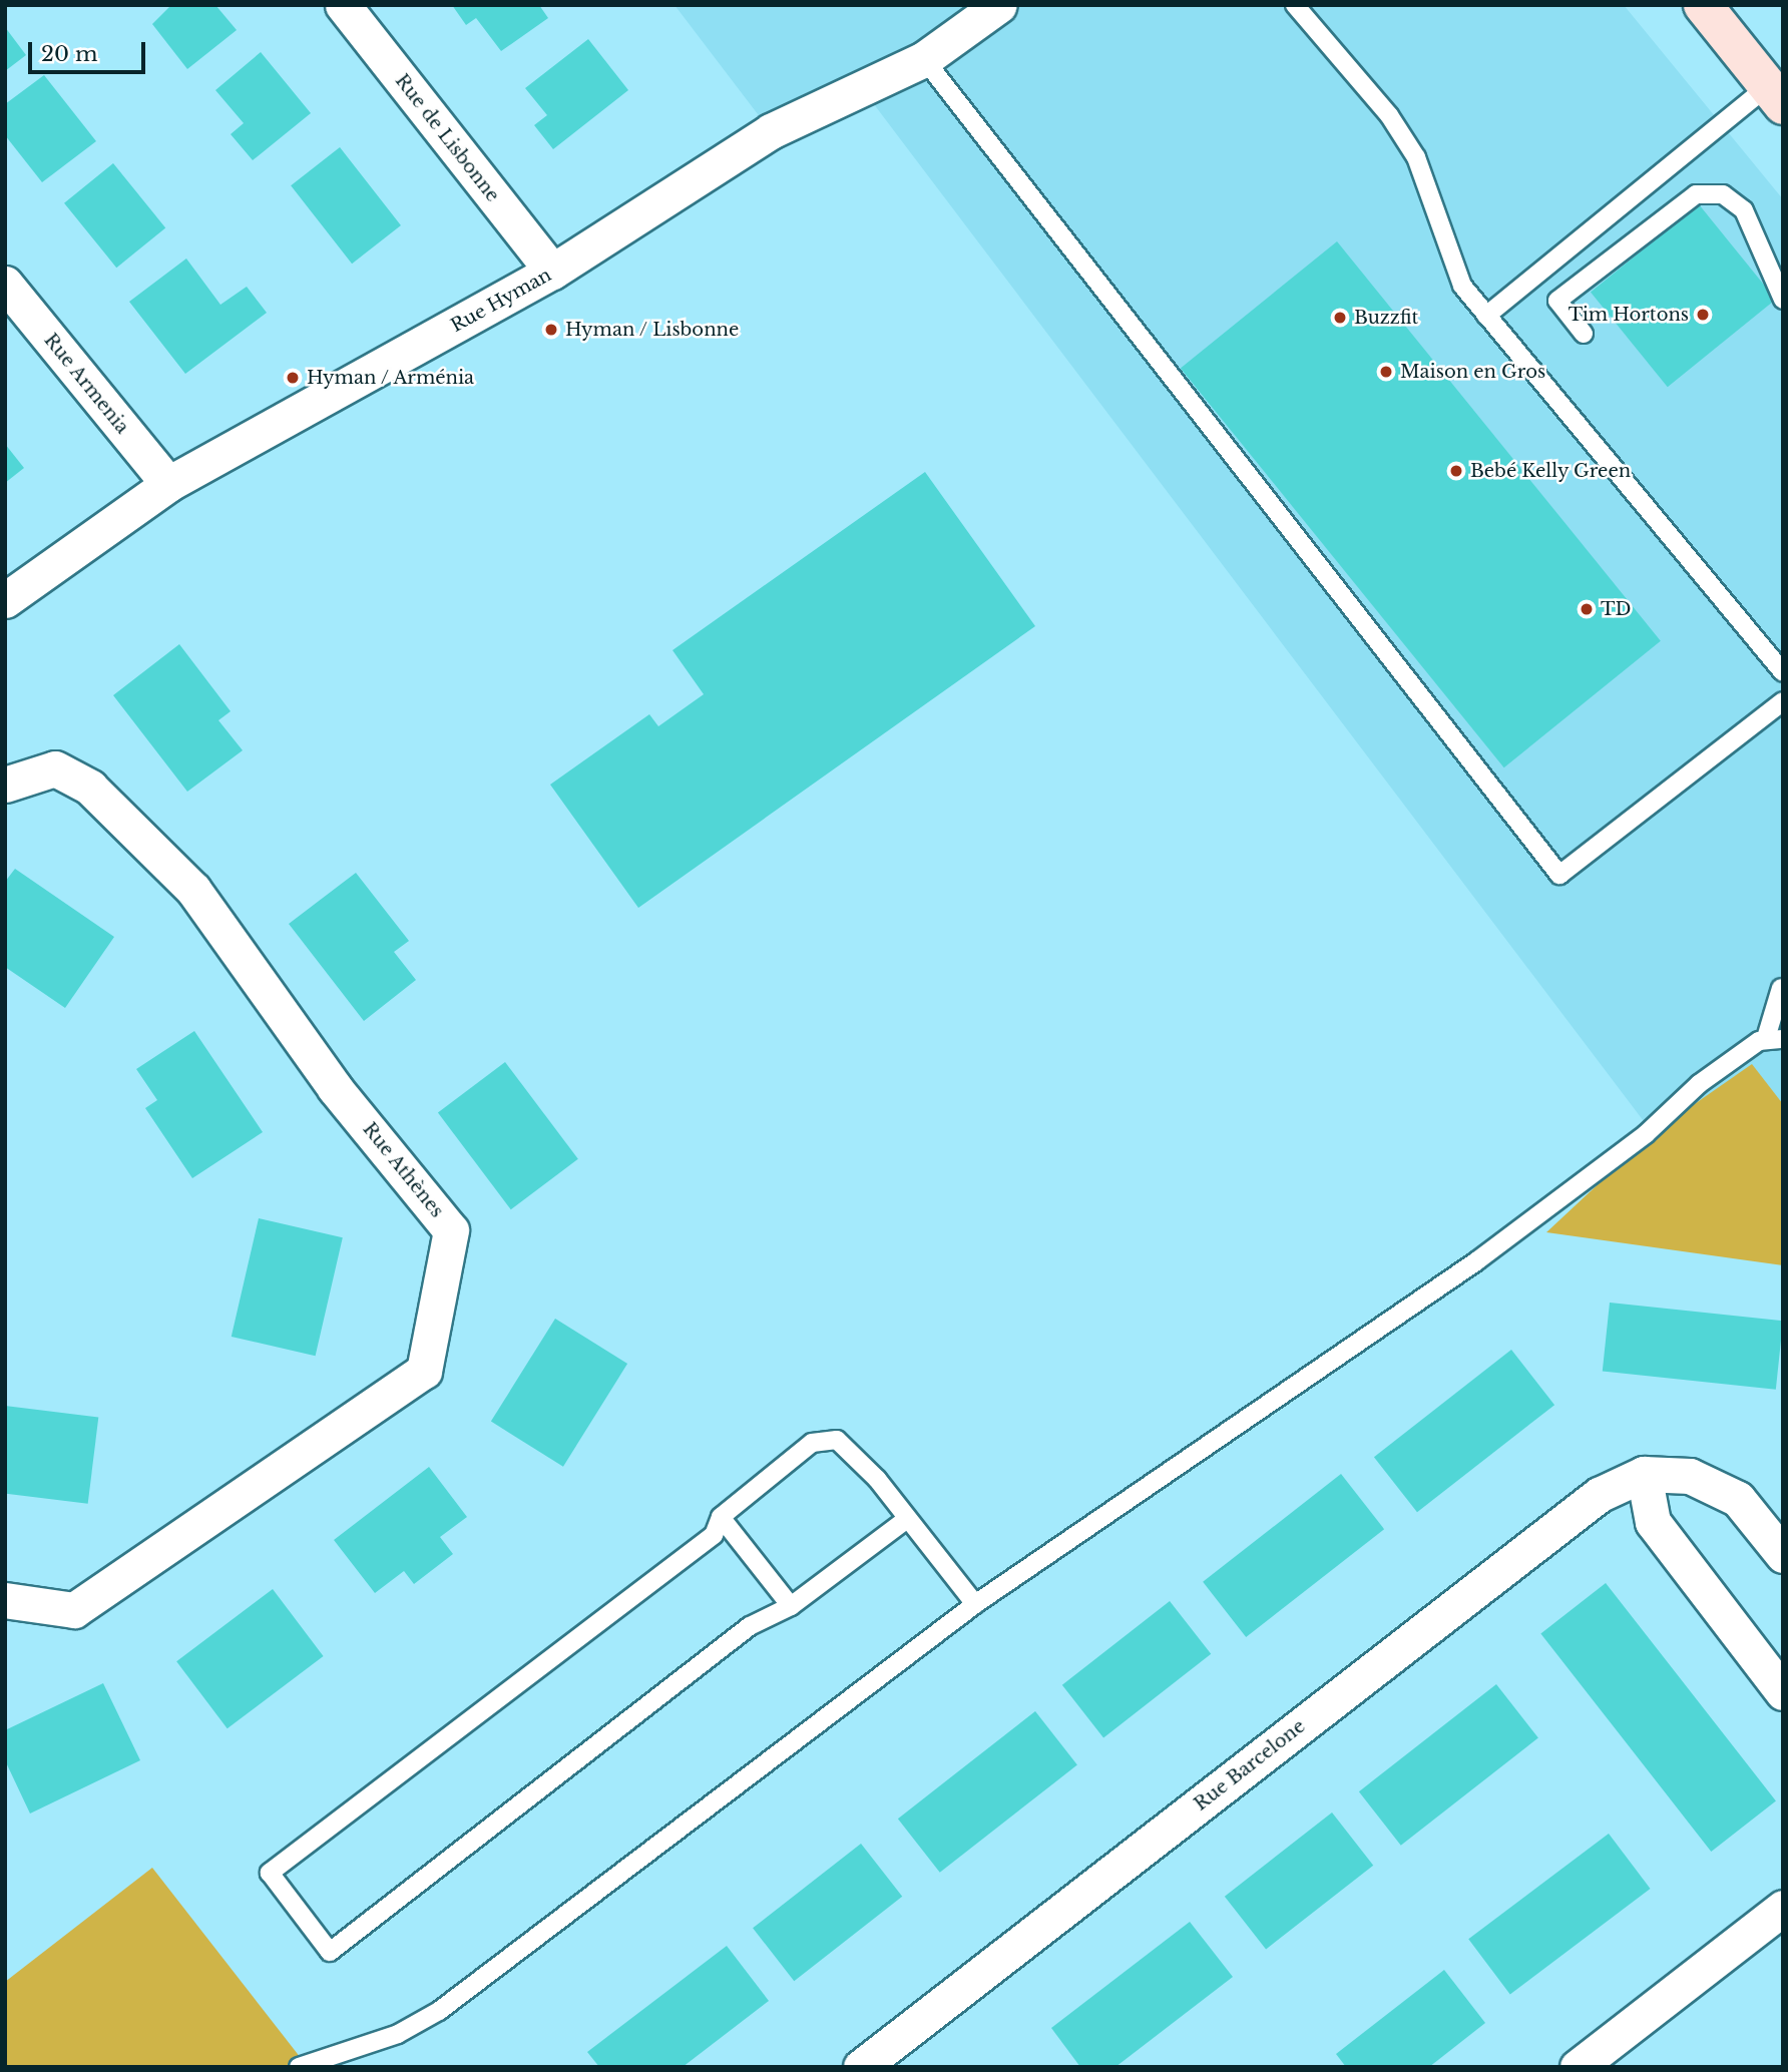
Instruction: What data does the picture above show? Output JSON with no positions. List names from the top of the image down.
{
  "streets": {
    "street": [
      "Rue de Lisbonne",
      "Rue Hyman",
      "Rue Armenia",
      "Rue Athènes",
      "Rue Barcelone"
    ]
  },
  "crossings": [
    ["Rue de Lisbonne", "Rue Hyman"],
    ["Rue Hyman", "Rue Armenia"]
  ],
  "places": [
    "Tim Hortons",
    "Buzzfit",
    "Hyman / Lisbonne",
    "Maison en Gros",
    "Hyman / Arménia",
    "Bebé Kelly Green",
    "TD"
  ],
  "scale_bar": "20 m"
}
